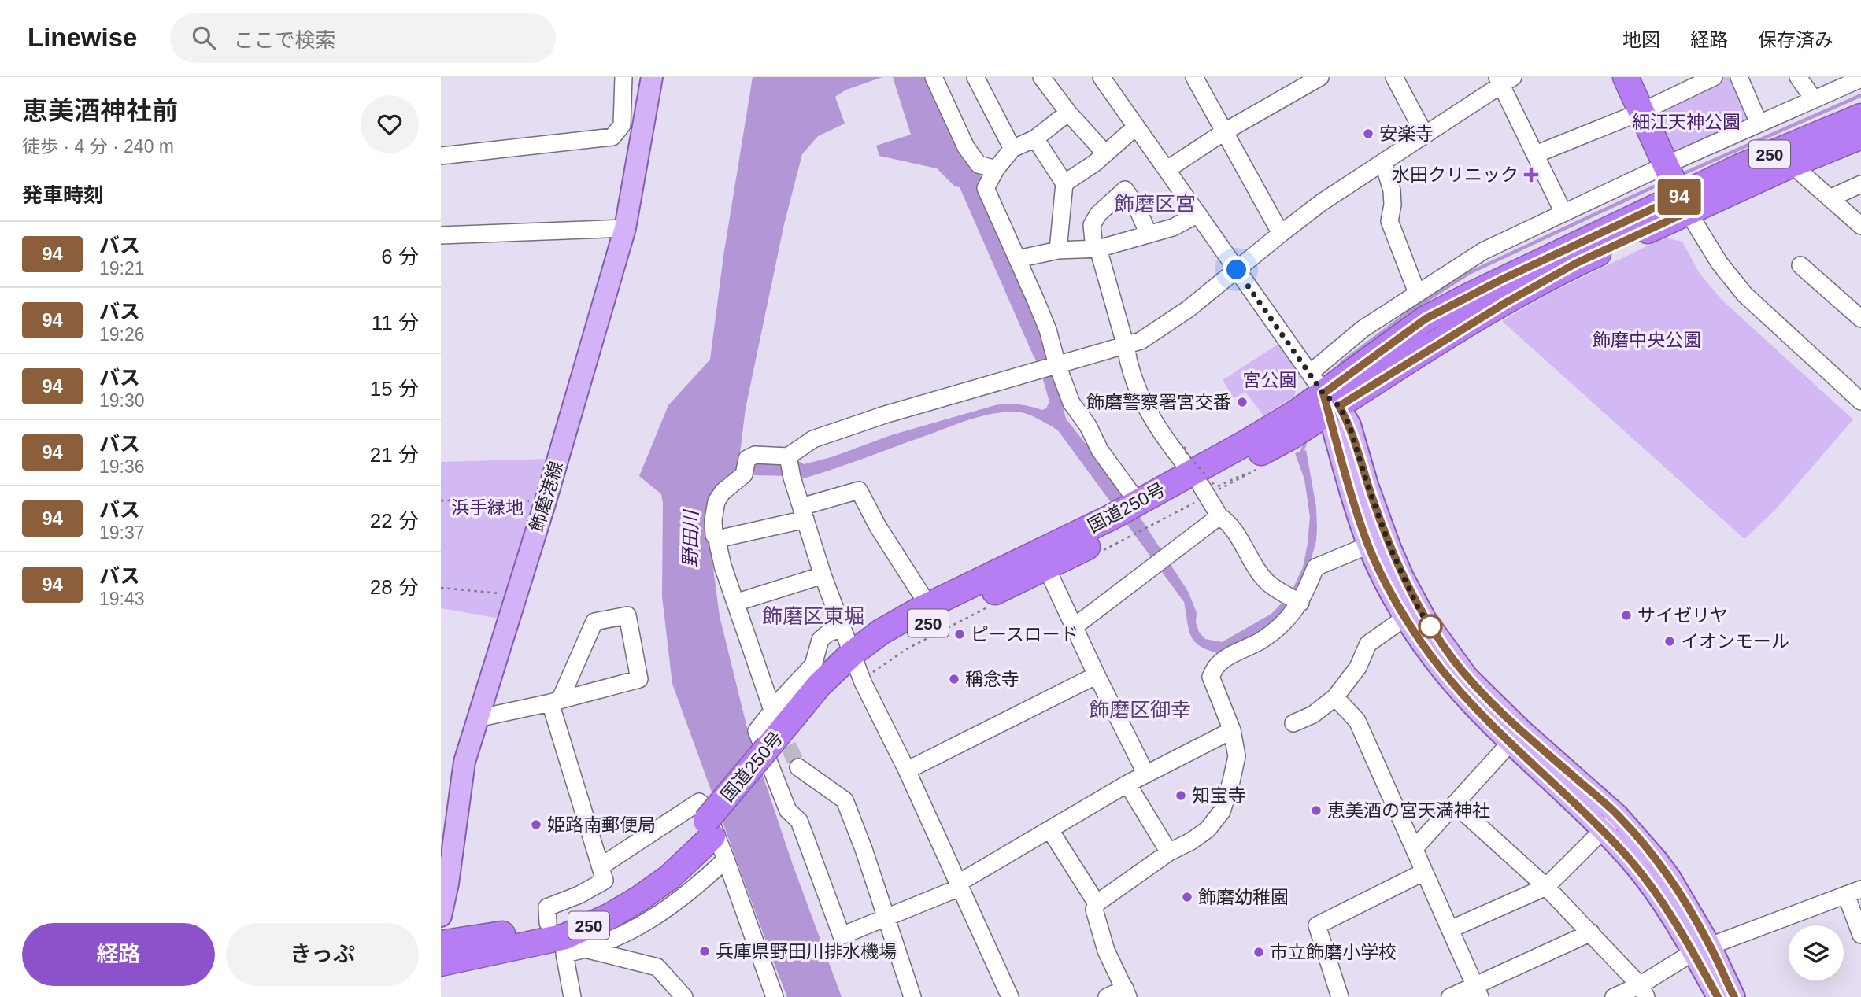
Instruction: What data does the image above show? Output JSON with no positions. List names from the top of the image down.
{
  "streets": {
    "highway": ["250", "国道250号"],
    "main road": ["飾磨港線"]
  },
  "districts": ["飾磨区宮", "飾磨区東堀", "飾磨区御幸"],
  "water": ["野田川"],
  "parks": [
    "細江天神公園",
    "飾磨中央公園",
    "宮公園",
    "浜手緑地"
  ],
  "places": {
    "other": [
      "安楽寺",
      "飾磨警察署宮交番",
      "サイゼリヤ",
      "ピースロード",
      "イオンモール",
      "稱念寺",
      "知宝寺",
      "恵美酒の宮天満神社",
      "姫路南郵便局",
      "飾磨幼稚園",
      "兵庫県野田川排水機場",
      "市立飾磨小学校"
    ],
    "health": ["水田クリニック"]
  },
  "lines": ["bus line 94"],
  "page": {
    "header": "Linewise",
    "search": "ここで検索",
    "nav": ["地図", "経路", "保存済み"],
    "heading": [
      ["恵美酒神社前", "徒歩 · 4 分 · 240 m"],
      "発車時刻"
    ],
    "on_map": "94",
    "list": [
      {
        "mark": "94",
        "name": "バス",
        "note": "19:21",
        "value": "6 分"
      },
      {
        "mark": "94",
        "name": "バス",
        "note": "19:26",
        "value": "11 分"
      },
      {
        "mark": "94",
        "name": "バス",
        "note": "19:30",
        "value": "15 分"
      },
      {
        "mark": "94",
        "name": "バス",
        "note": "19:36",
        "value": "21 分"
      },
      {
        "mark": "94",
        "name": "バス",
        "note": "19:37",
        "value": "22 分"
      },
      {
        "mark": "94",
        "name": "バス",
        "note": "19:43",
        "value": "28 分"
      }
    ],
    "buttons": ["経路", "きっぷ"]
  }
}
